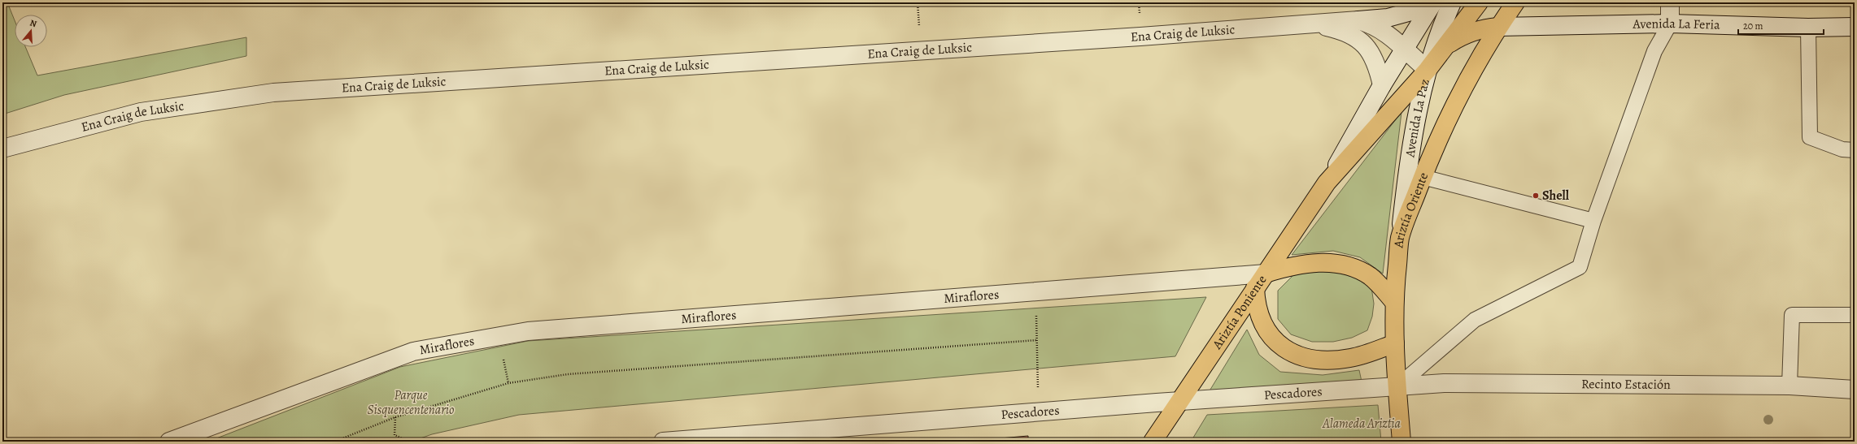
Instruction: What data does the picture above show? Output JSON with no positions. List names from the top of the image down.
{
  "streets": {
    "main road": ["Ariztía Oriente", "Ariztía Poniente"],
    "street": [
      "Avenida La Feria",
      "Ena Craig de Luksic",
      "Avenida La Paz",
      "Miraflores",
      "Recinto Estación",
      "Pescadores"
    ]
  },
  "crossings": [
    ["Avenida La Feria", "Ariztía Oriente"],
    ["Ena Craig de Luksic", "Avenida La Paz"],
    ["Ena Craig de Luksic", "Ariztía Poniente"],
    ["Avenida La Paz", "Ariztía Oriente"],
    ["Avenida La Paz", "Ariztía Poniente"],
    ["Ariztía Oriente", "Recinto Estación"],
    ["Ariztía Oriente", "Pescadores"],
    ["Miraflores", "Ariztía Poniente"],
    ["Ariztía Poniente", "Pescadores"],
    ["Recinto Estación", "Pescadores"]
  ],
  "parks": ["Parque Sisquencentenario", "Alameda Ariztia"],
  "places": ["Shell"],
  "scale_bar": "20 m",
  "north": "top"
}
